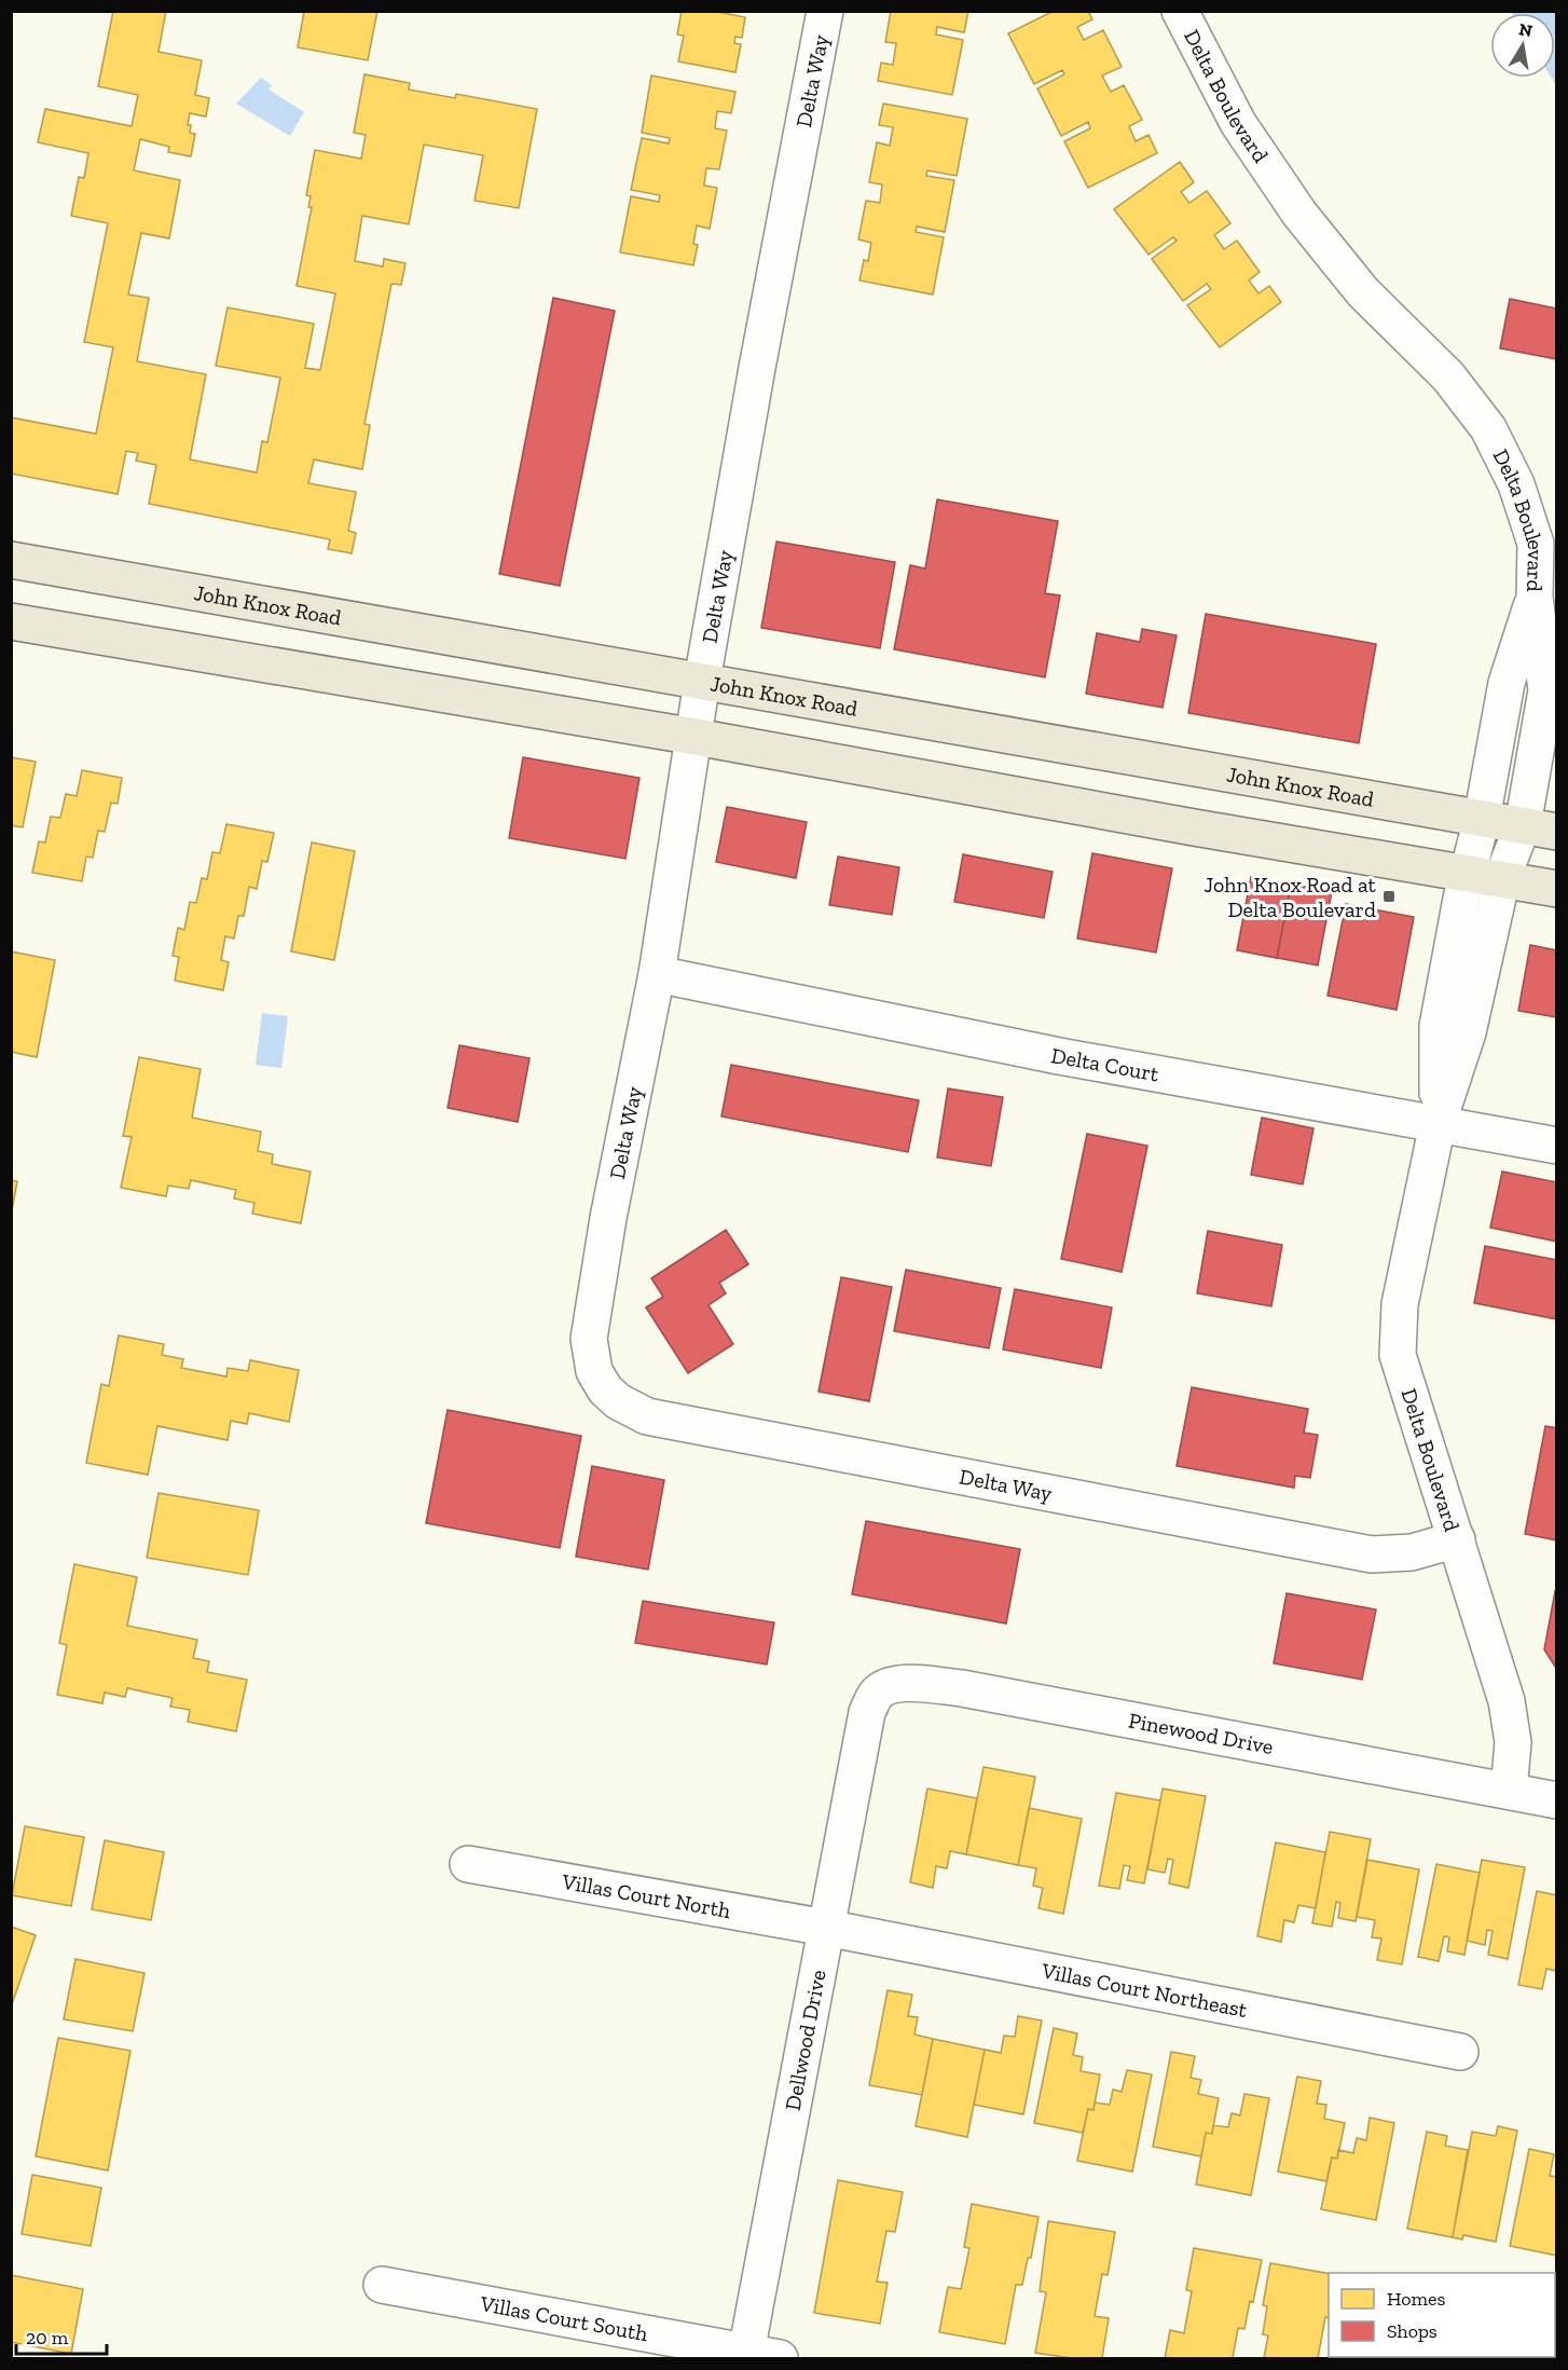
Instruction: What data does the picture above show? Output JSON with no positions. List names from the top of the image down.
{
  "streets": {
    "main road": ["John Knox Road"],
    "street": [
      "Delta Way",
      "Delta Boulevard",
      "Delta Court",
      "Pinewood Drive",
      "Villas Court North",
      "Villas Court Northeast",
      "Dellwood Drive",
      "Villas Court South"
    ]
  },
  "crossings": [
    ["Delta Way", "Delta Boulevard"],
    ["Delta Way", "John Knox Road"],
    ["Delta Way", "Delta Court"],
    ["Delta Boulevard", "John Knox Road"],
    ["Delta Boulevard", "Delta Court"],
    ["Delta Boulevard", "Pinewood Drive"],
    ["Pinewood Drive", "Dellwood Drive"],
    ["Villas Court North", "Villas Court Northeast"],
    ["Villas Court North", "Dellwood Drive"],
    ["Villas Court Northeast", "Dellwood Drive"],
    ["Dellwood Drive", "Villas Court South"]
  ],
  "places": {
    "transit": ["John Knox Road at Delta Boulevard"]
  },
  "legend": ["Homes", "Shops"],
  "scale_bar": "20 m",
  "north": "top"
}
